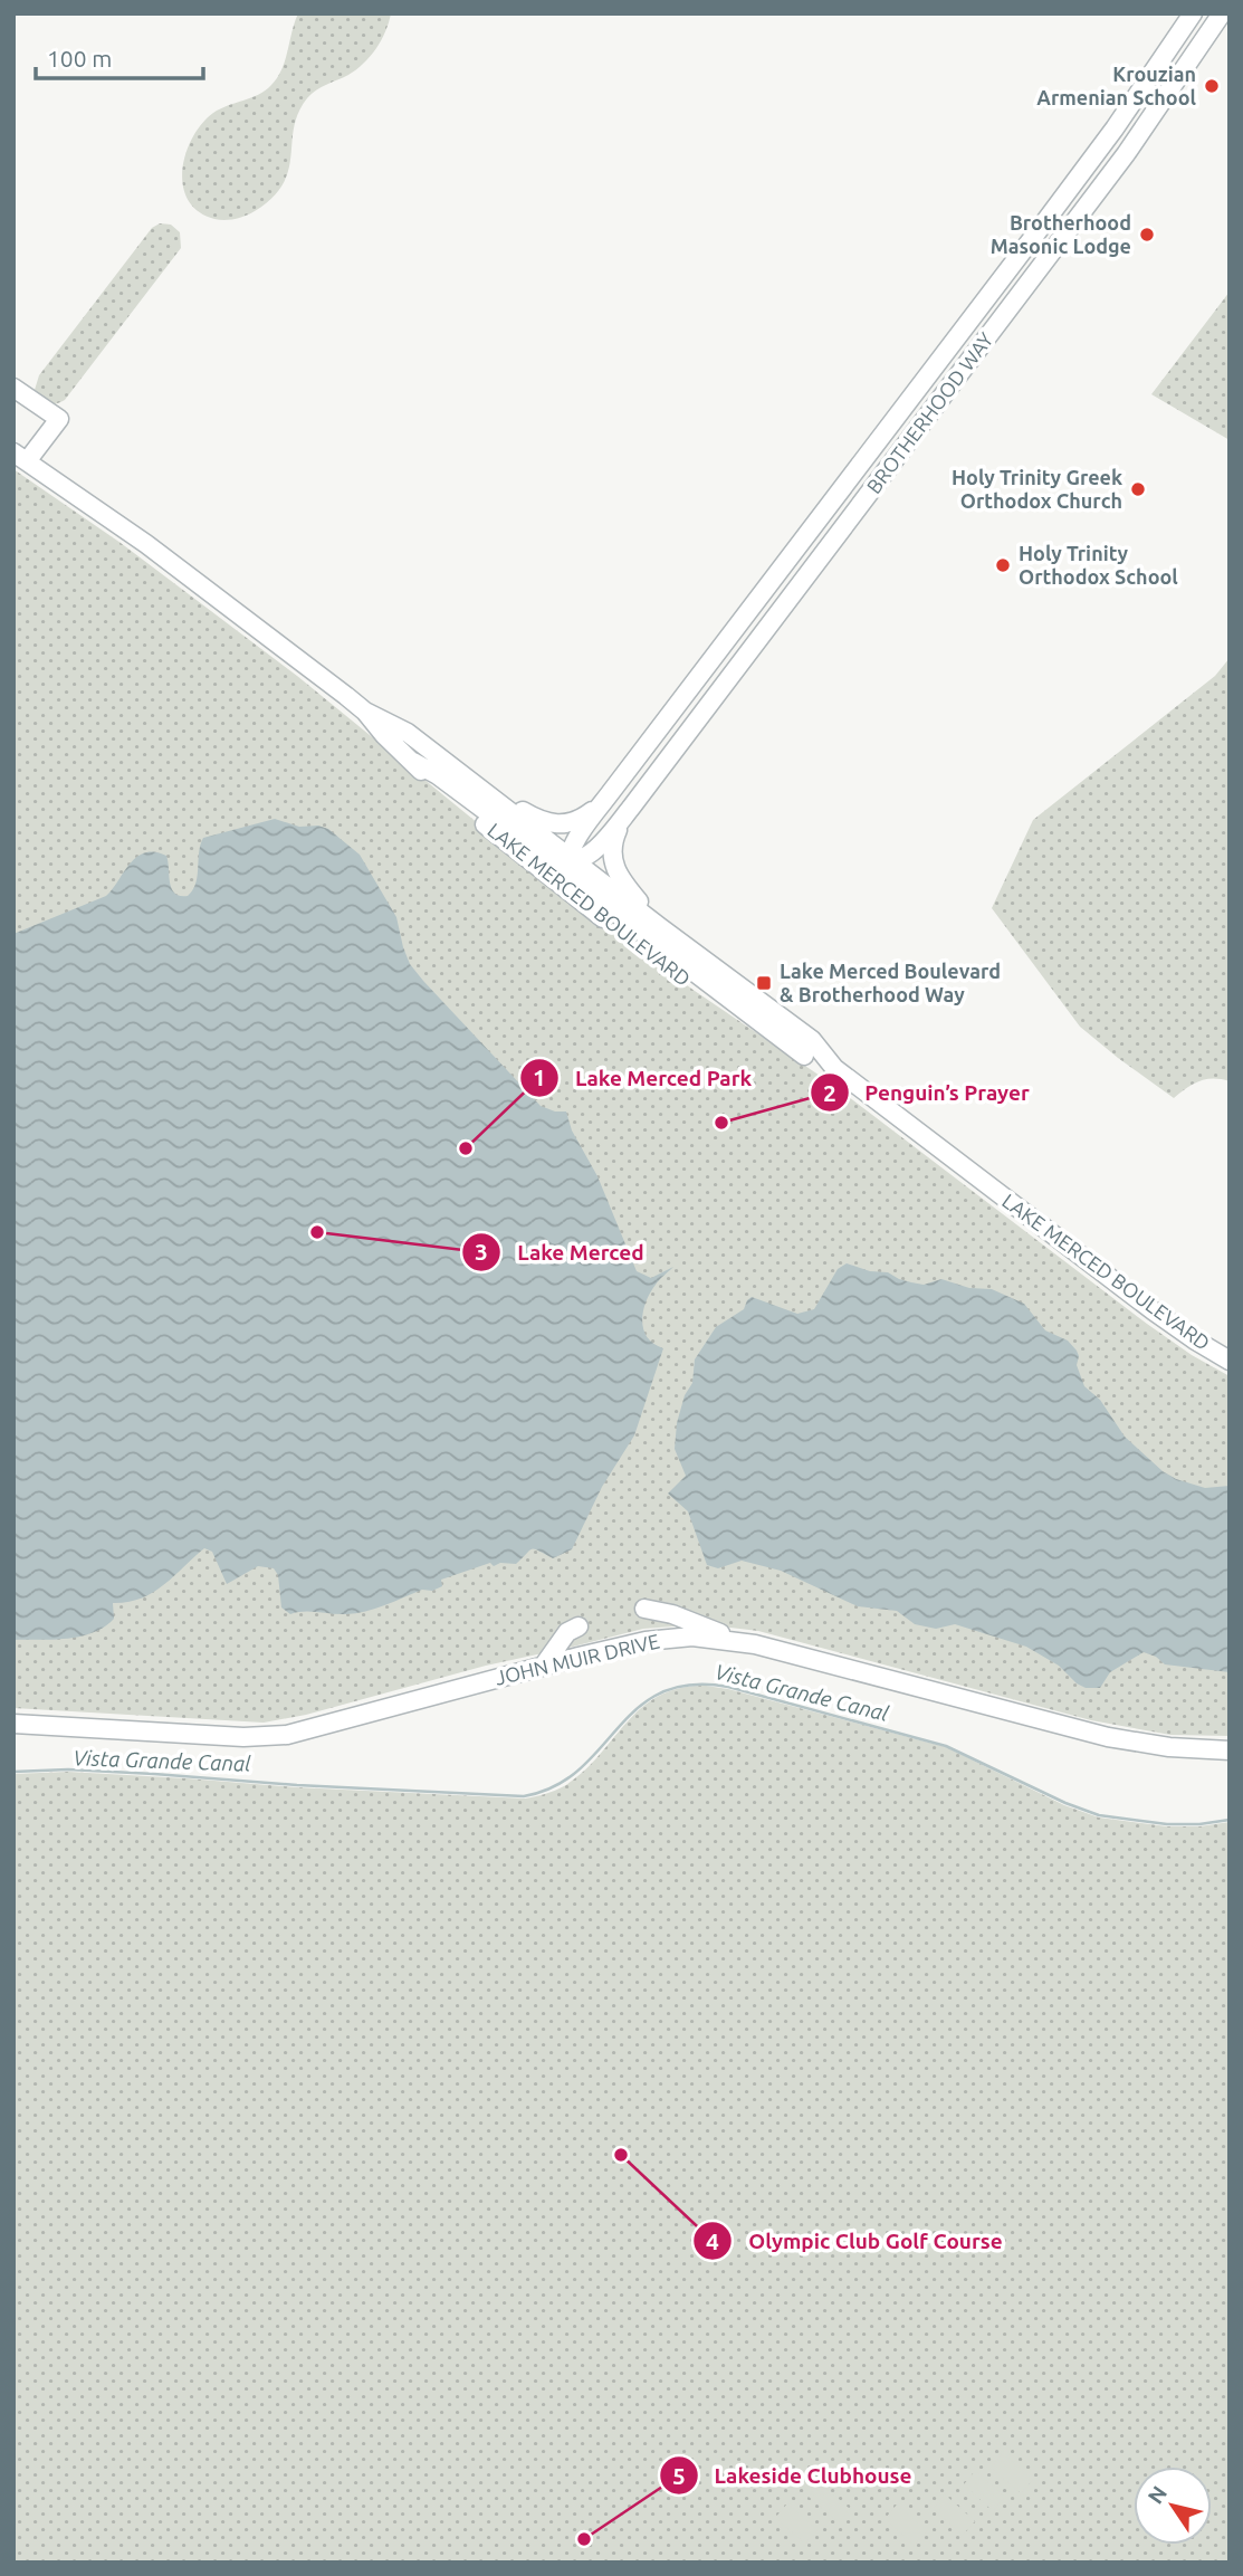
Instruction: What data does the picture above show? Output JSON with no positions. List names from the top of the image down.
{
  "streets": {
    "main road": ["BROTHERHOOD WAY", "LAKE MERCED BOULEVARD", "JOHN MUIR DRIVE"]
  },
  "water": ["Vista Grande Canal"],
  "places": {
    "other": [
      "Krouzian Armenian School",
      "Brotherhood Masonic Lodge",
      "Holy Trinity Greek Orthodox Church",
      "Holy Trinity Orthodox School",
      "Penguin’s Prayer",
      "Lake Merced Park",
      "Lake Merced",
      "Olympic Club Golf Course",
      "Lakeside Clubhouse"
    ],
    "transit": ["Lake Merced Boulevard & Brotherhood Way"]
  },
  "scale_bar": "100 m",
  "north": "top left"
}
